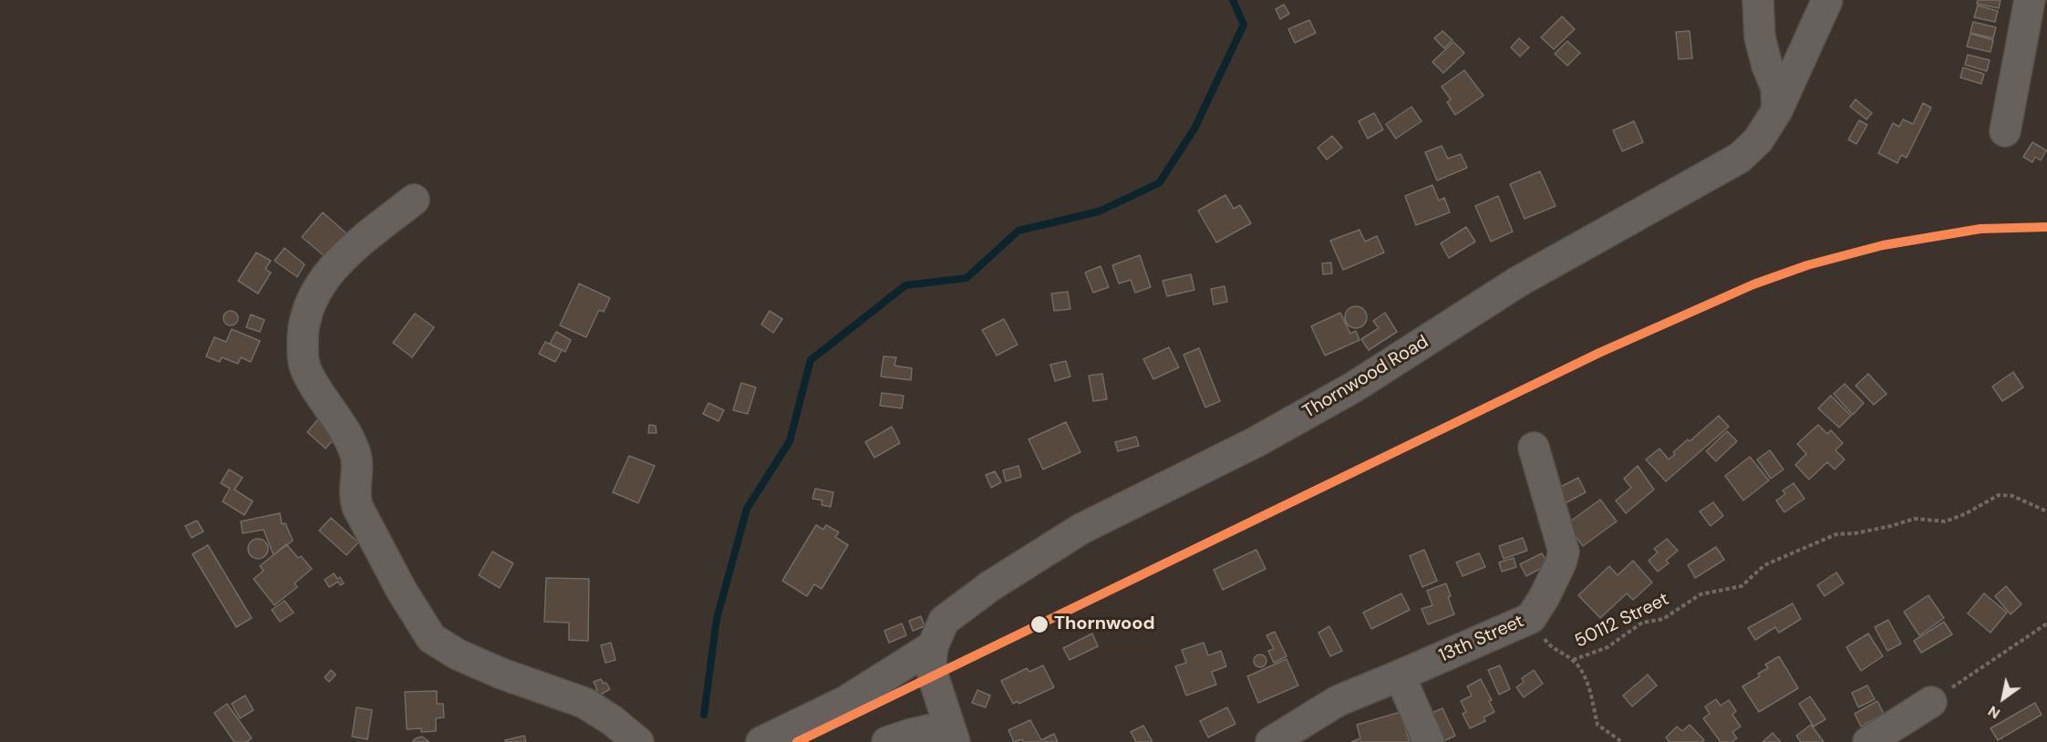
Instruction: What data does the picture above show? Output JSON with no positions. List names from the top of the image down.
{
  "streets": {
    "street": ["Thornwood Road", "13th Street"],
    "path": ["50112 Street"]
  },
  "places": ["Thornwood"],
  "north": "bottom left"
}
